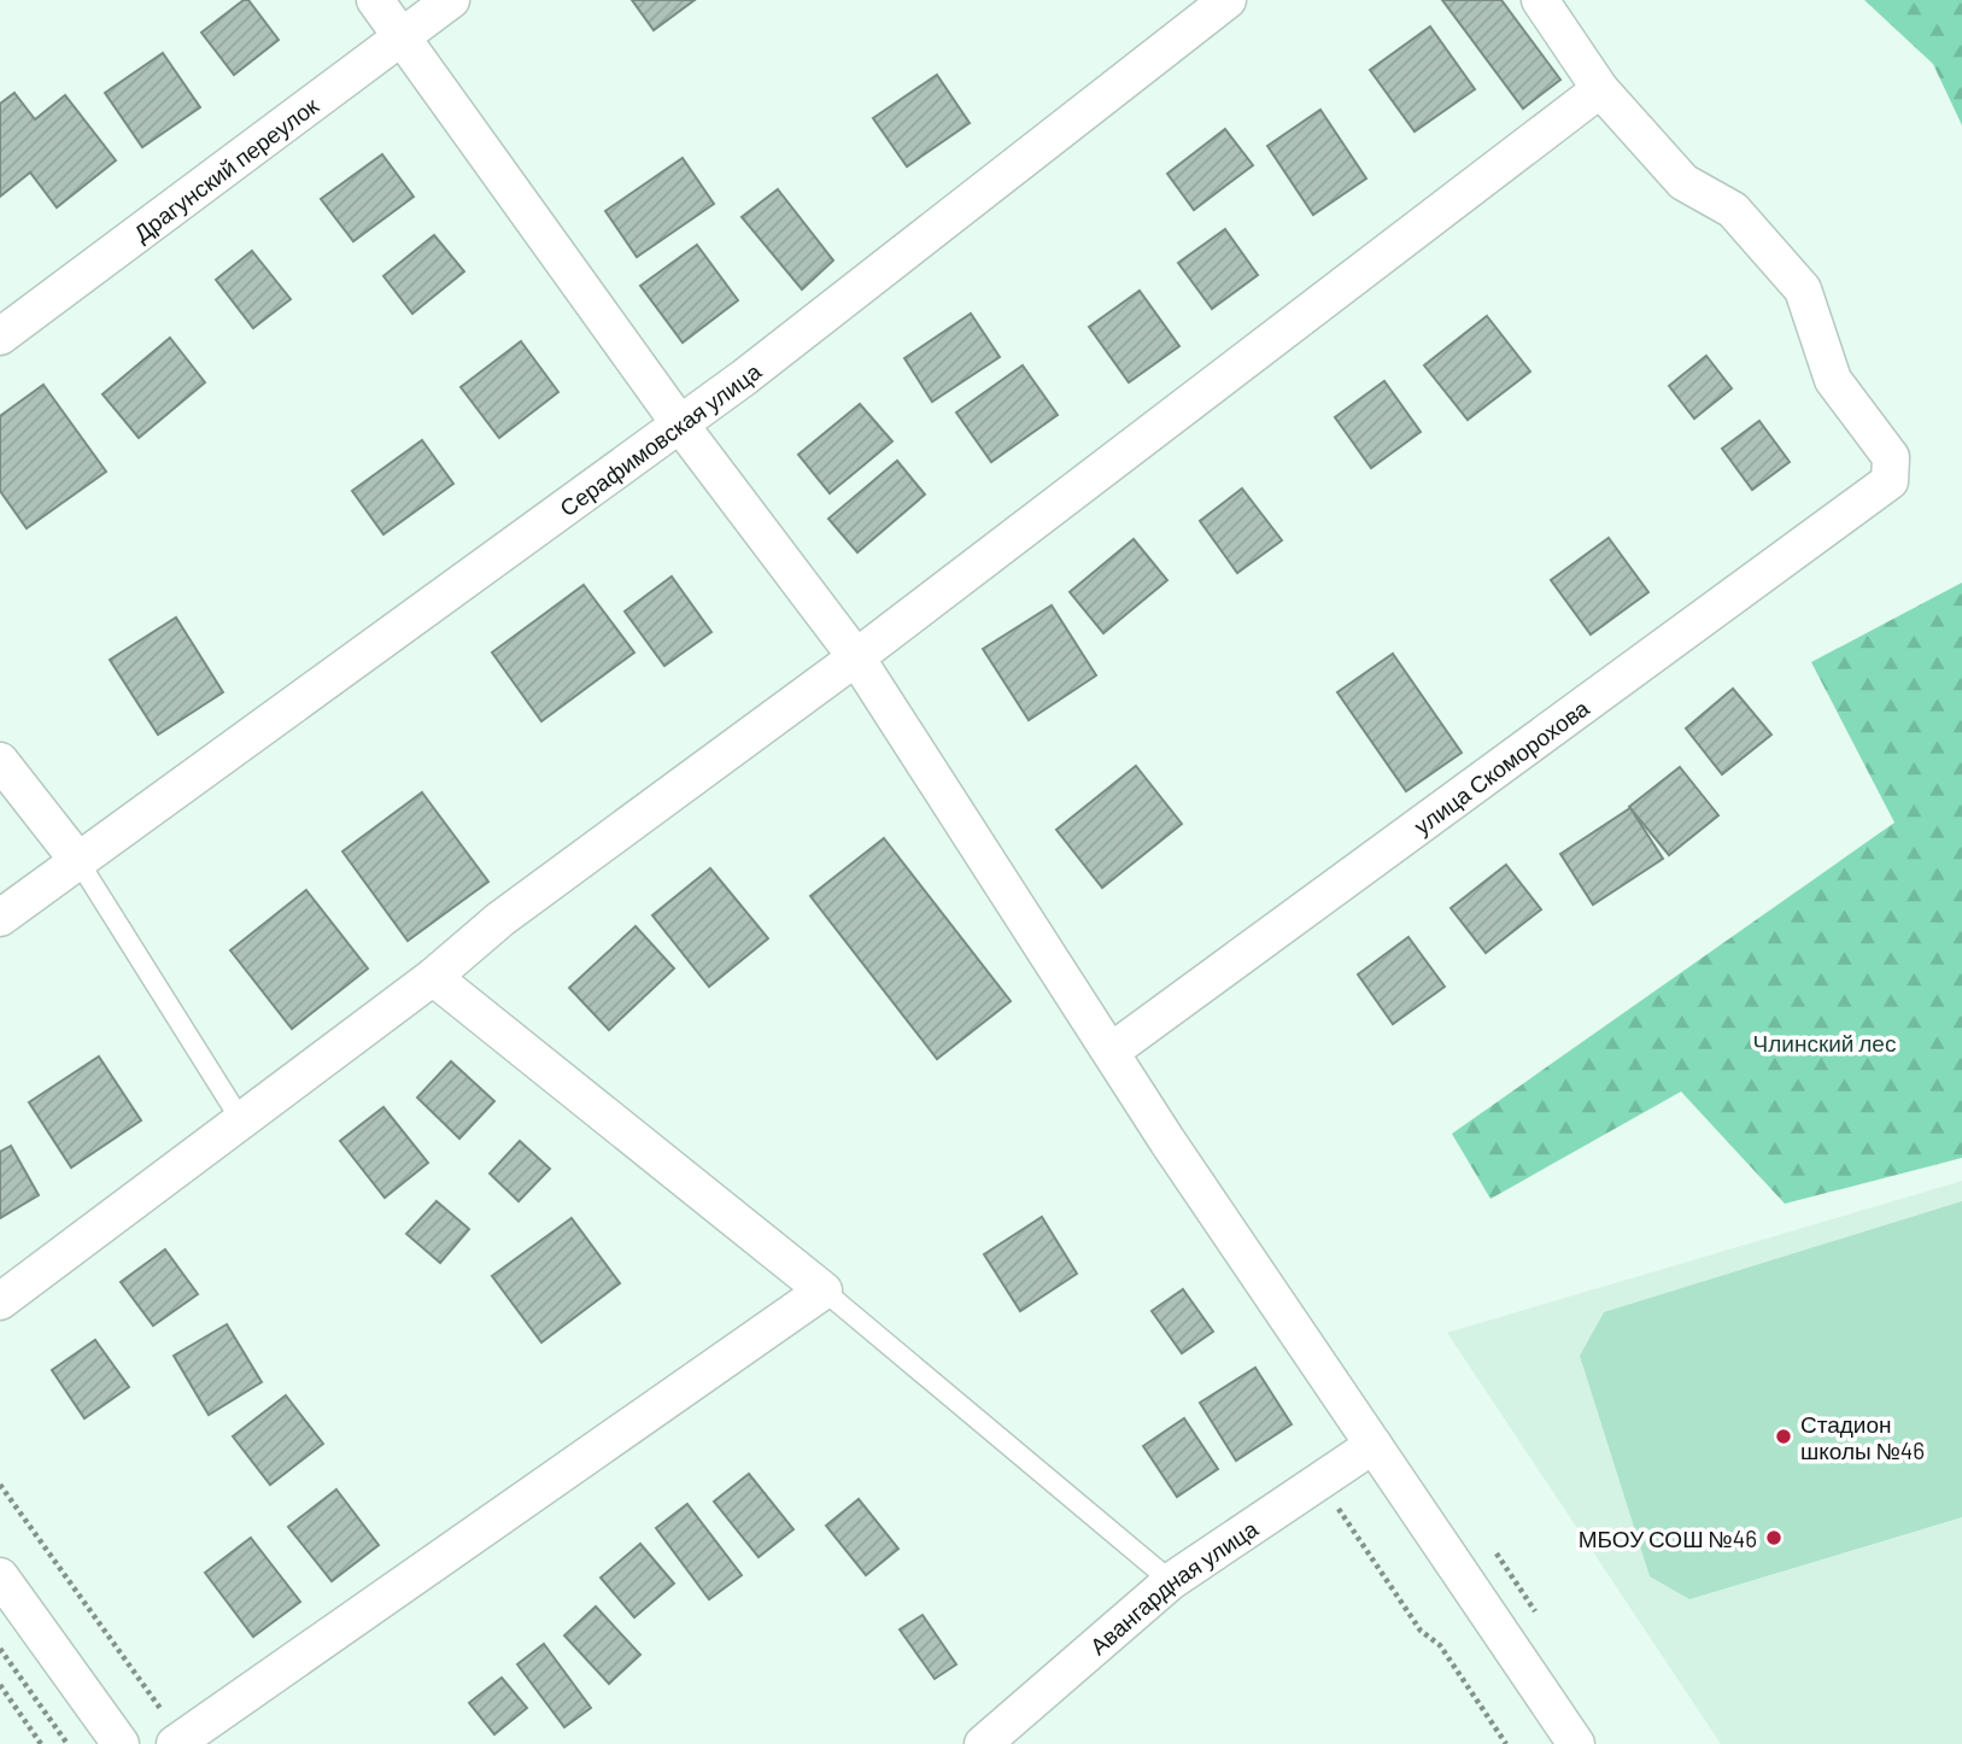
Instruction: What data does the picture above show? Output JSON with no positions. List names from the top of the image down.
{
  "streets": {
    "street": [
      "Драгунский переулок",
      "Серафимовская улица",
      "улица Скоморохова",
      "Авангардная улица"
    ]
  },
  "parks": ["Члинский лес"],
  "places": ["Стадион школы №46", "МБОУ СОШ №46"]
}
